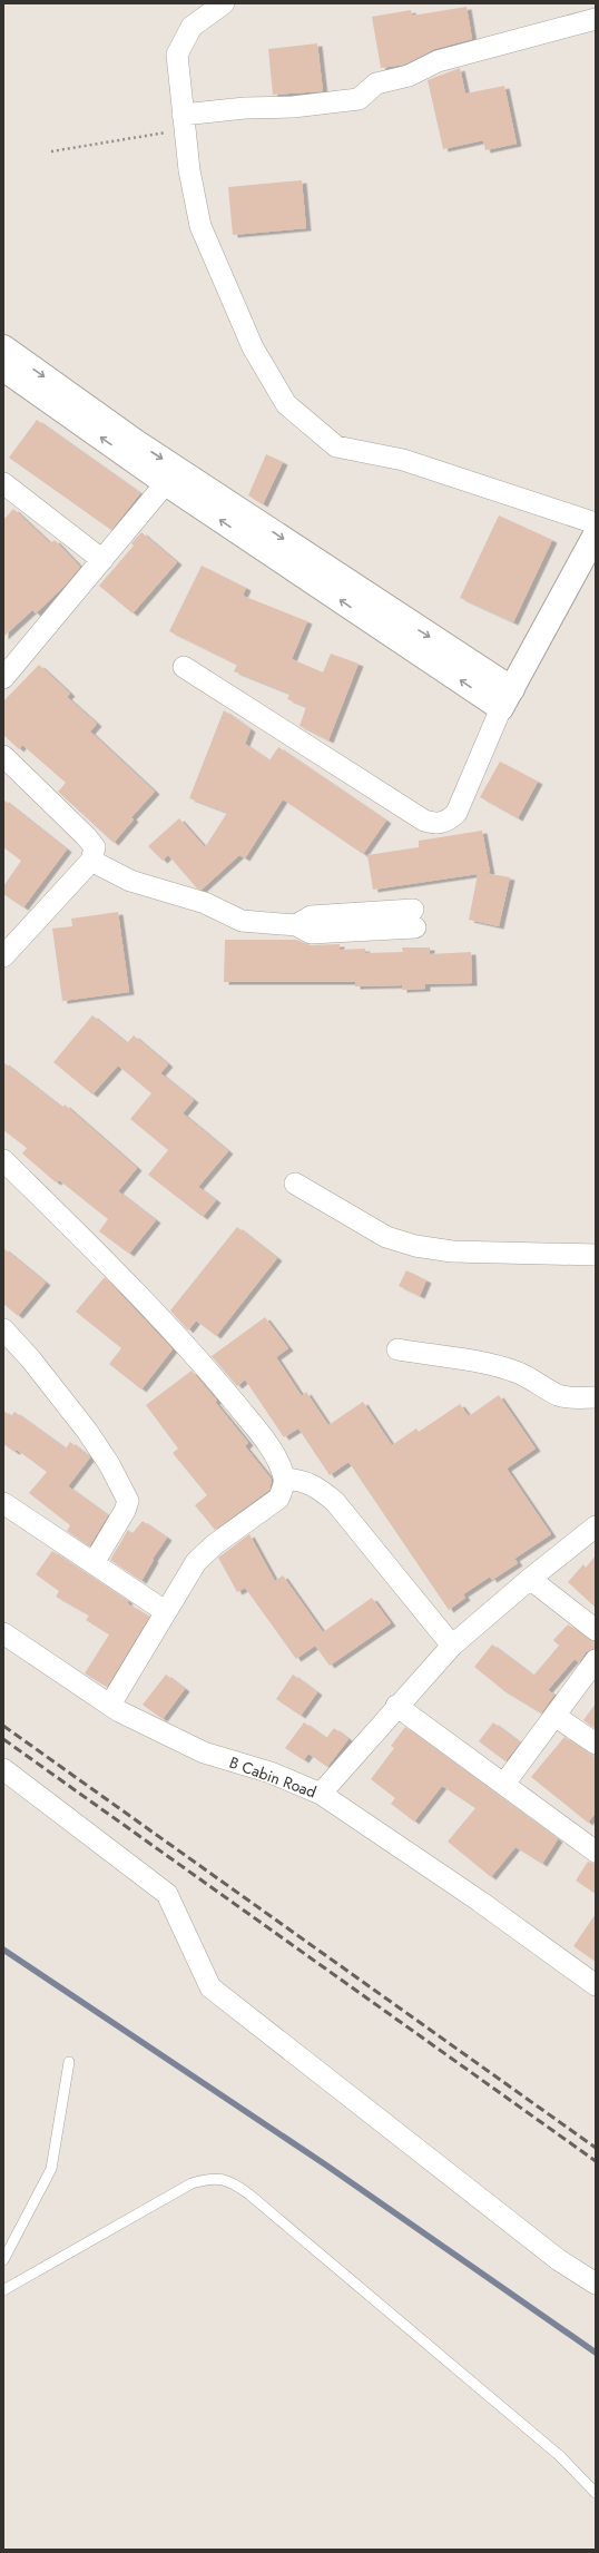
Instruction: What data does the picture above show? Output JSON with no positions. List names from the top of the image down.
{
  "streets": {
    "street": ["B Cabin Road"]
  }
}
